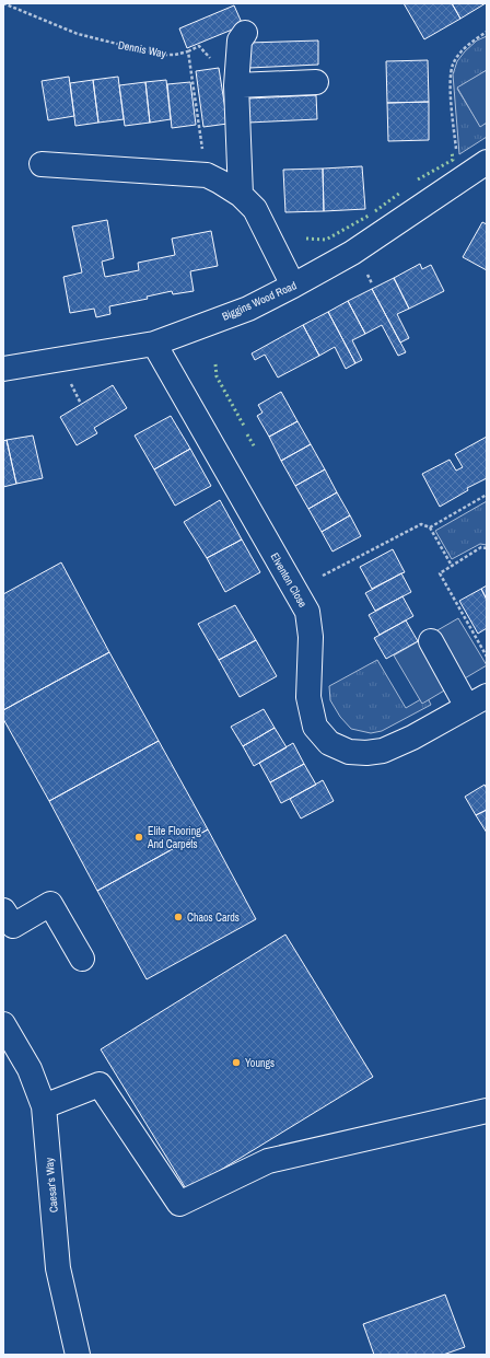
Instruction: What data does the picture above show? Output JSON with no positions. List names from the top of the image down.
{
  "streets": {
    "street": ["Biggins Wood Road", "Elventon Close", "Caesar's Way"],
    "path": ["Dennis Way"]
  },
  "crossings": [
    ["Biggins Wood Road", "Elventon Close"]
  ],
  "places": ["Elite Flooring And Carpets", "Chaos Cards", "Youngs"]
}
